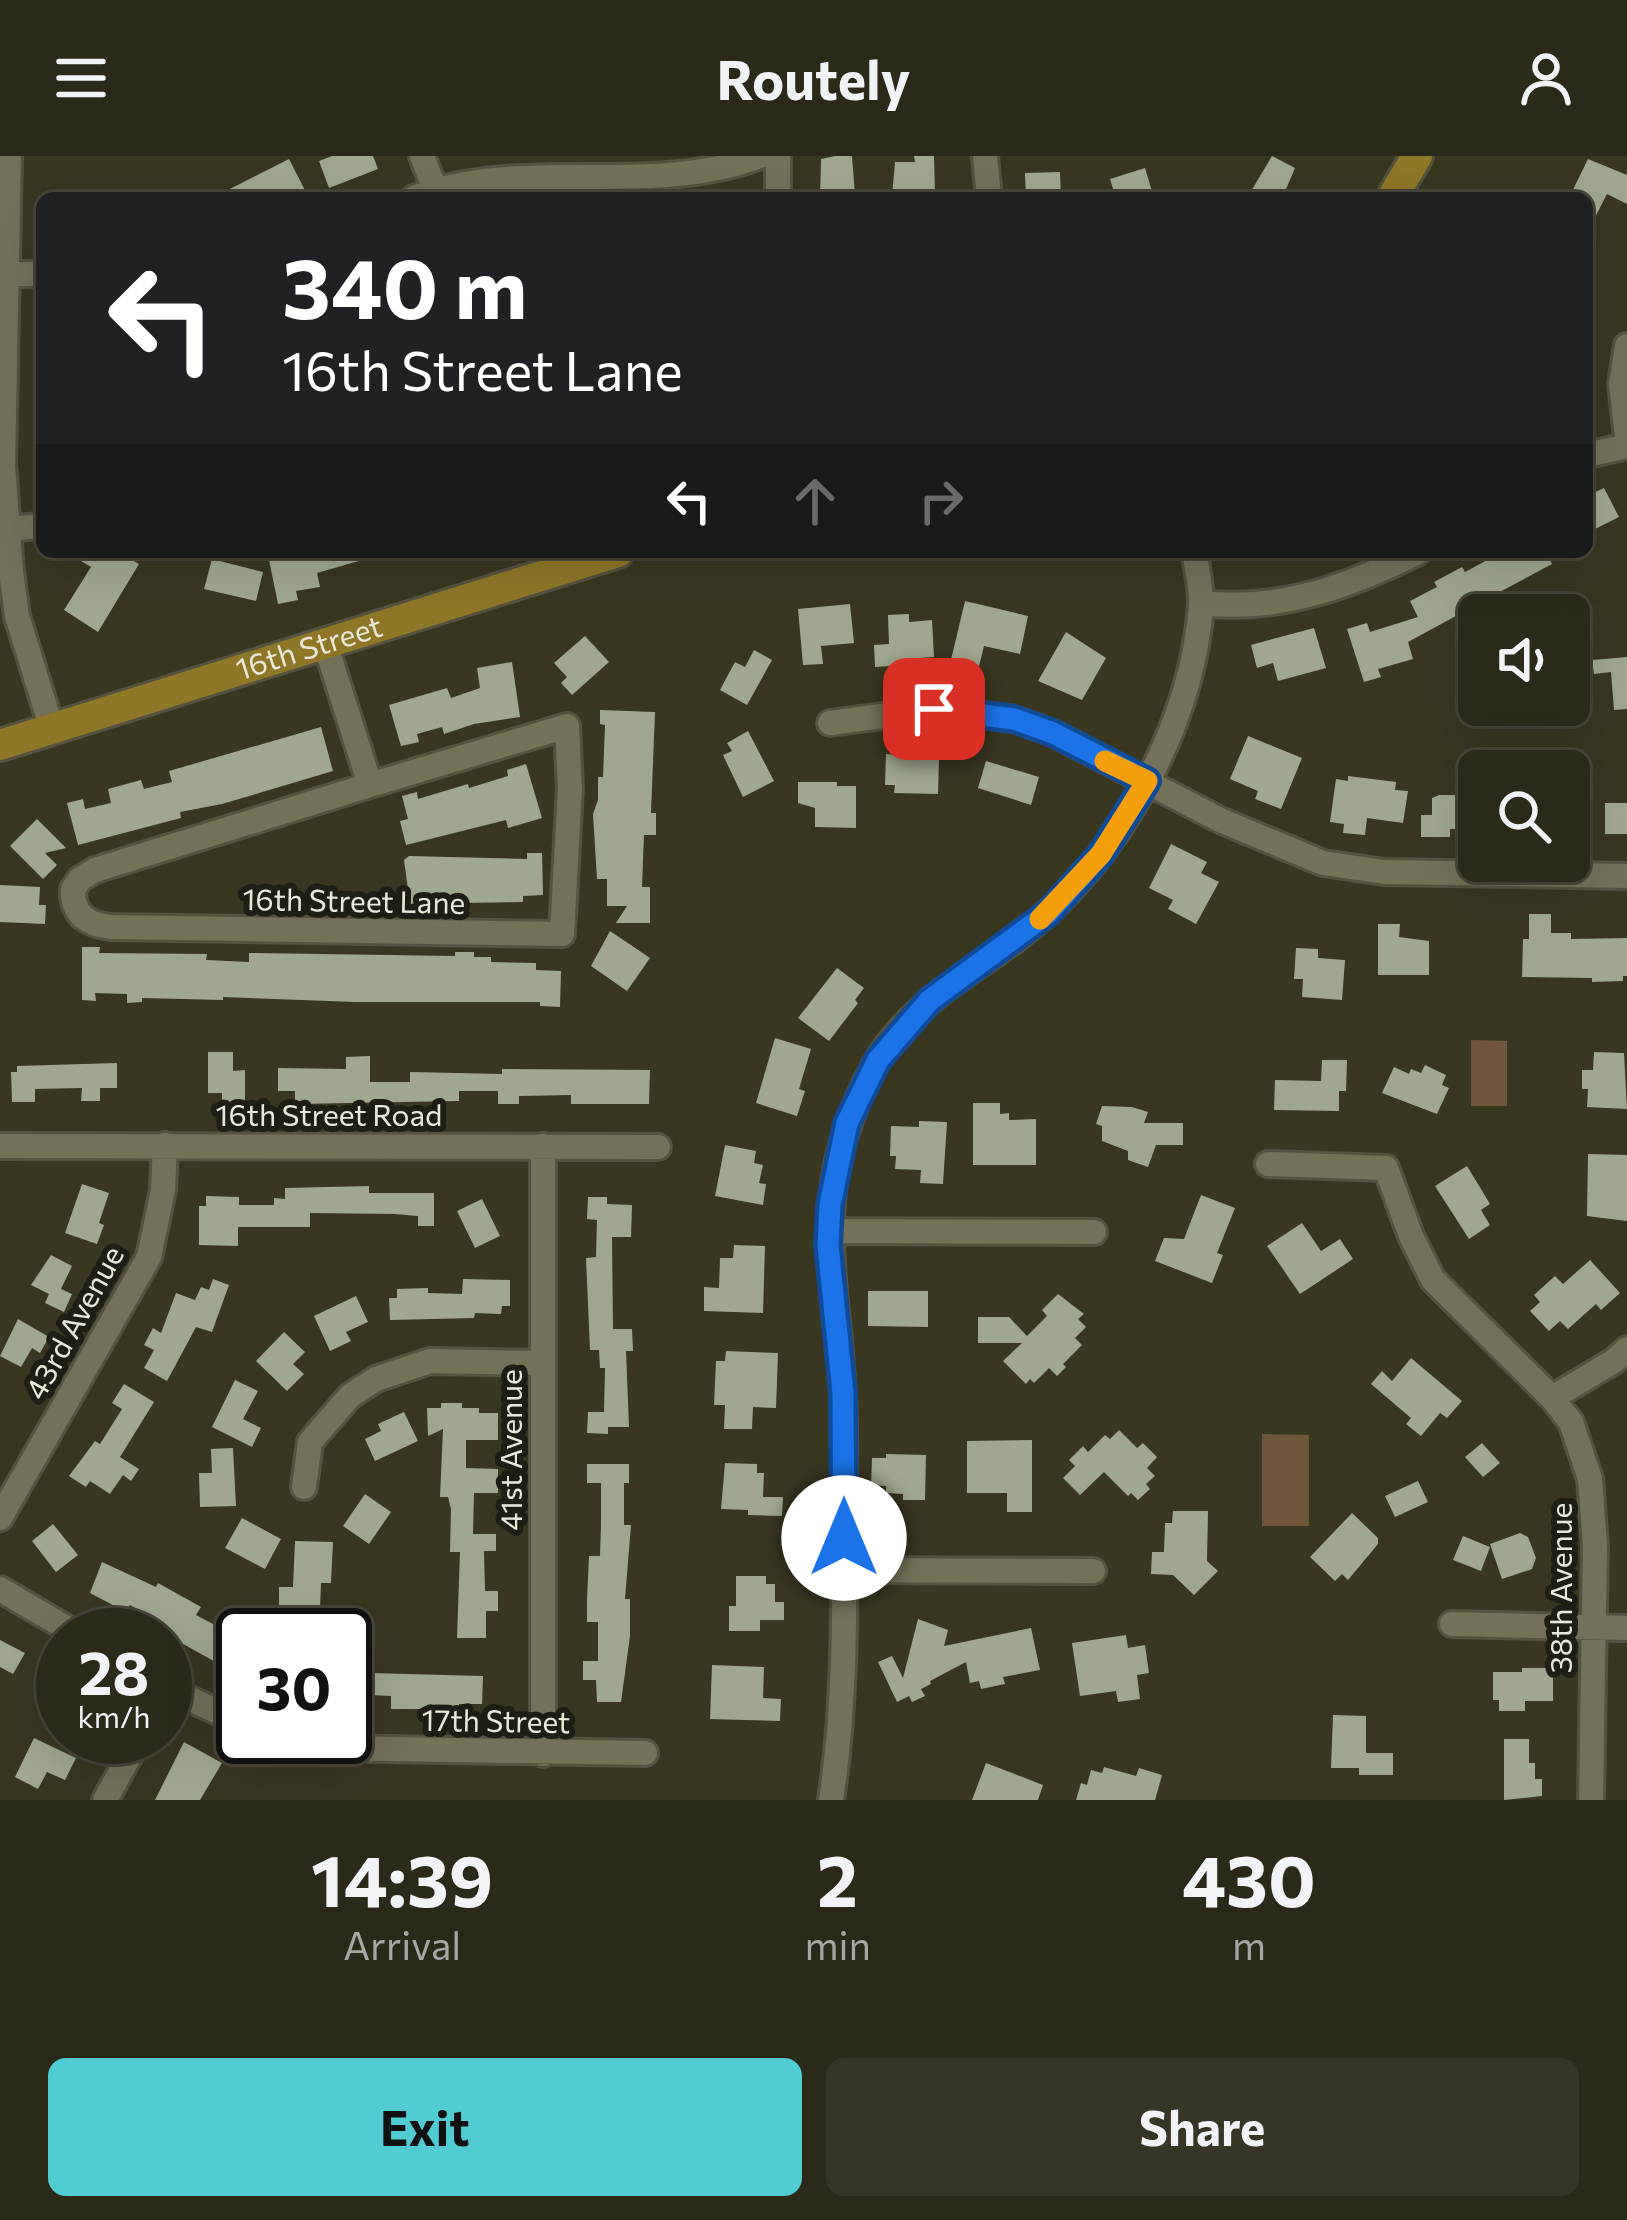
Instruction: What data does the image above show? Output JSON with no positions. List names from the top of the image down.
{
  "streets": {
    "main road": ["16th Street"],
    "street": [
      "16th Street Lane",
      "16th Street Road",
      "43rd Avenue",
      "41st Avenue",
      "38th Avenue",
      "17th Street"
    ]
  },
  "crossings": [
    ["16th Street Road", "43rd Avenue"],
    ["16th Street Road", "41st Avenue"],
    ["41st Avenue", "17th Street"]
  ],
  "page": {
    "header": "Routely",
    "turn": ["340 m", "16th Street Lane"],
    "speed": "28 km/h",
    "limit": "30",
    "eta": [
      "14:39",
      "Arrival",
      "2",
      "min",
      "430",
      "m"
    ],
    "buttons": ["Exit", "Share"]
  }
}
